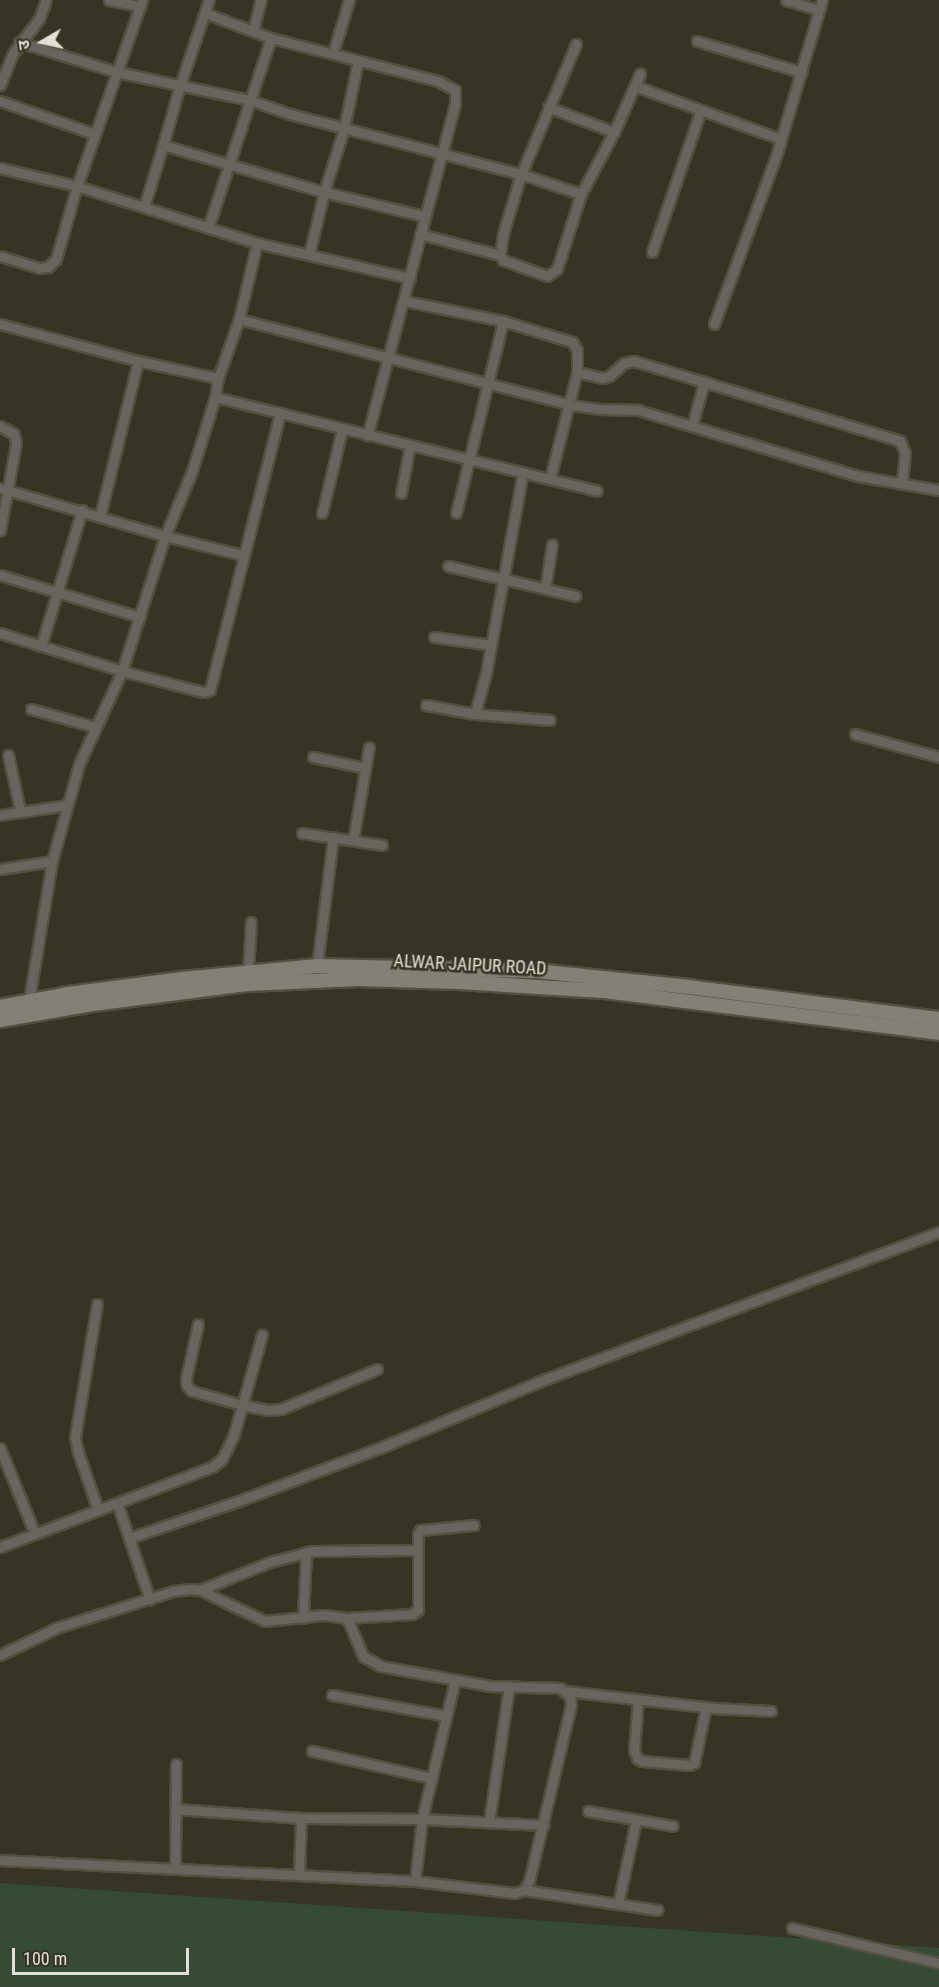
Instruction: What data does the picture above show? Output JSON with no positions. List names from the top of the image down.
{
  "streets": {
    "main road": ["ALWAR JAIPUR ROAD"]
  },
  "scale_bar": "100 m",
  "north": "left"
}
